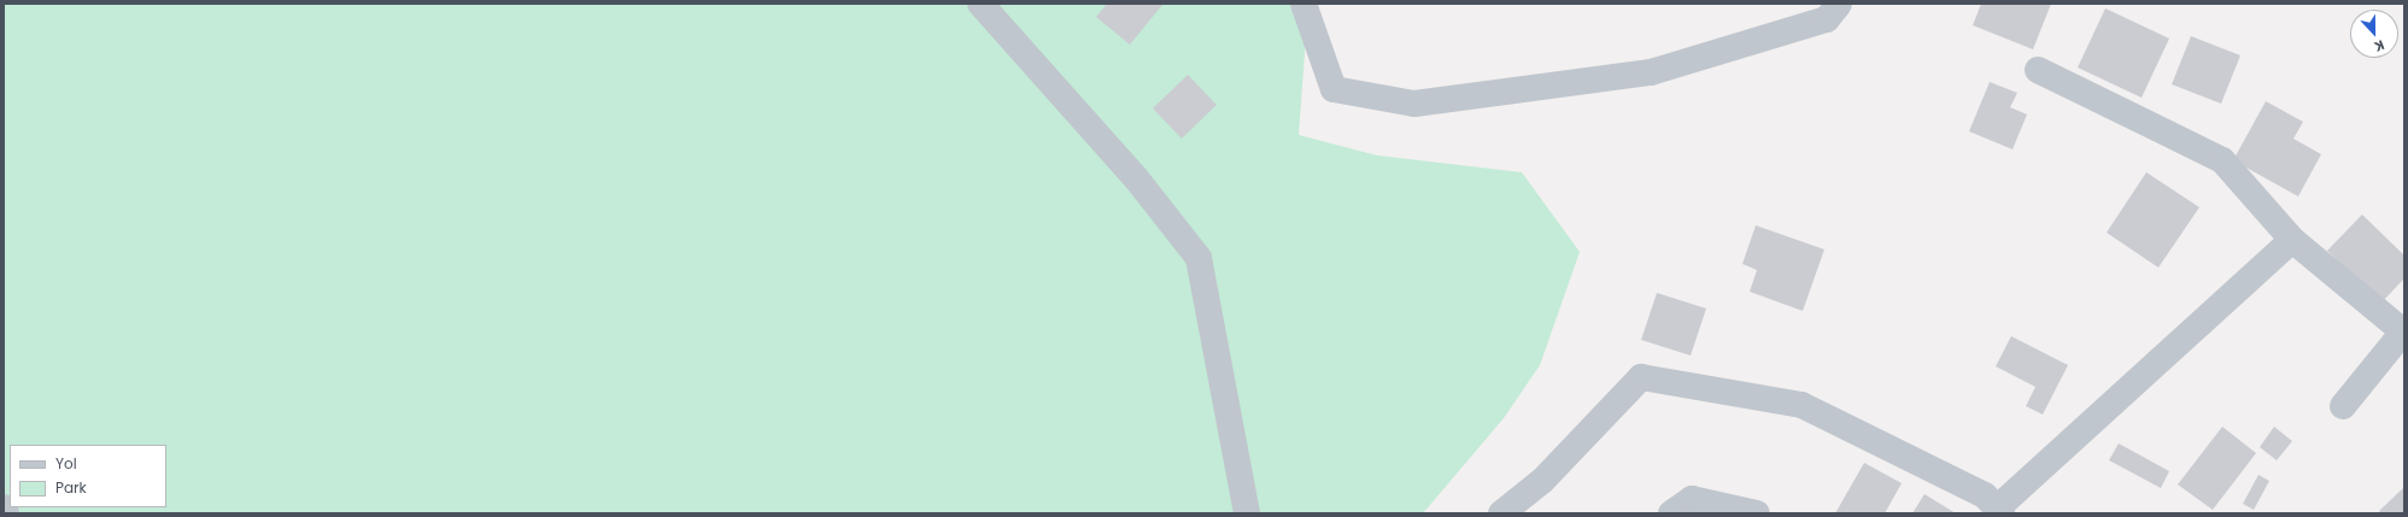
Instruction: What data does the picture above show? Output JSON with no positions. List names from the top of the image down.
{
  "legend": ["Yol", "Park"],
  "north": "bottom"
}
